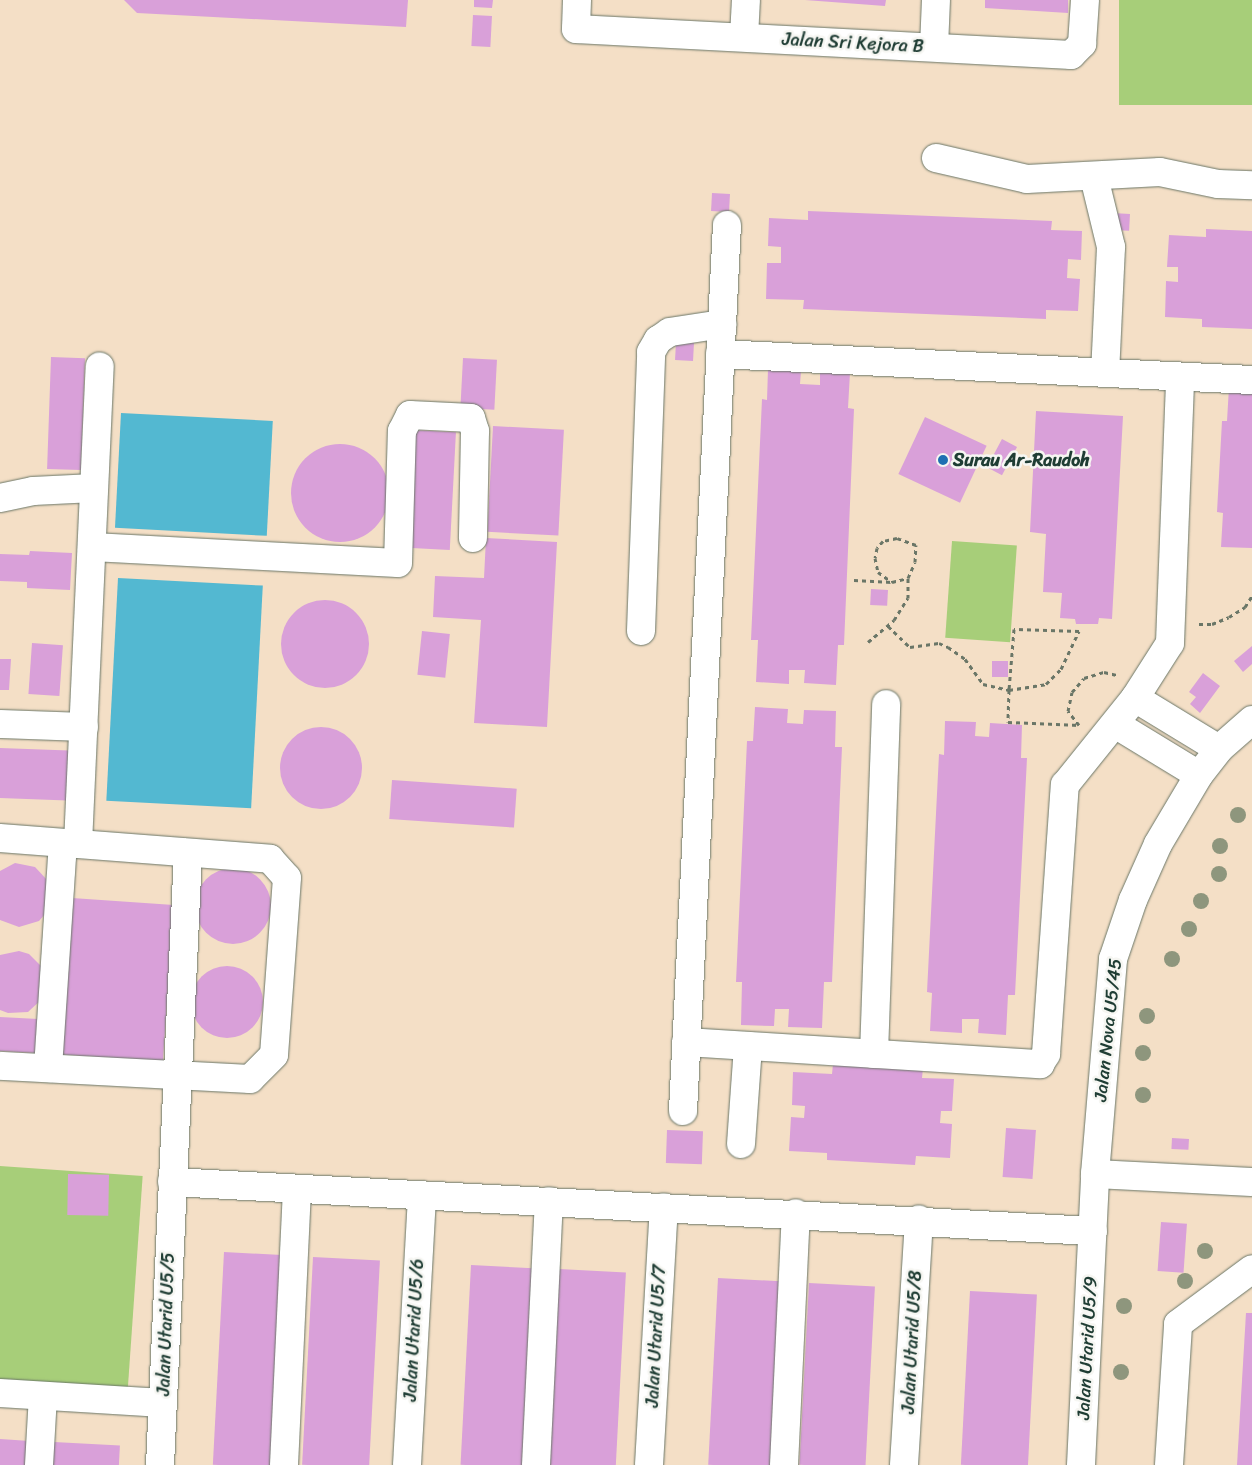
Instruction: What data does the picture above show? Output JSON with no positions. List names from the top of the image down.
{
  "streets": {
    "street": [
      "Jalan Sri Kejora B",
      "Jalan Nova U5/45",
      "Jalan Utarid U5/5",
      "Jalan Utarid U5/6",
      "Jalan Utarid U5/7",
      "Jalan Utarid U5/8",
      "Jalan Utarid U5/9"
    ]
  },
  "crossings": [
    ["Jalan Nova U5/45", "Jalan Utarid U5/9"]
  ],
  "places": ["Surau Ar-Raudoh"]
}
